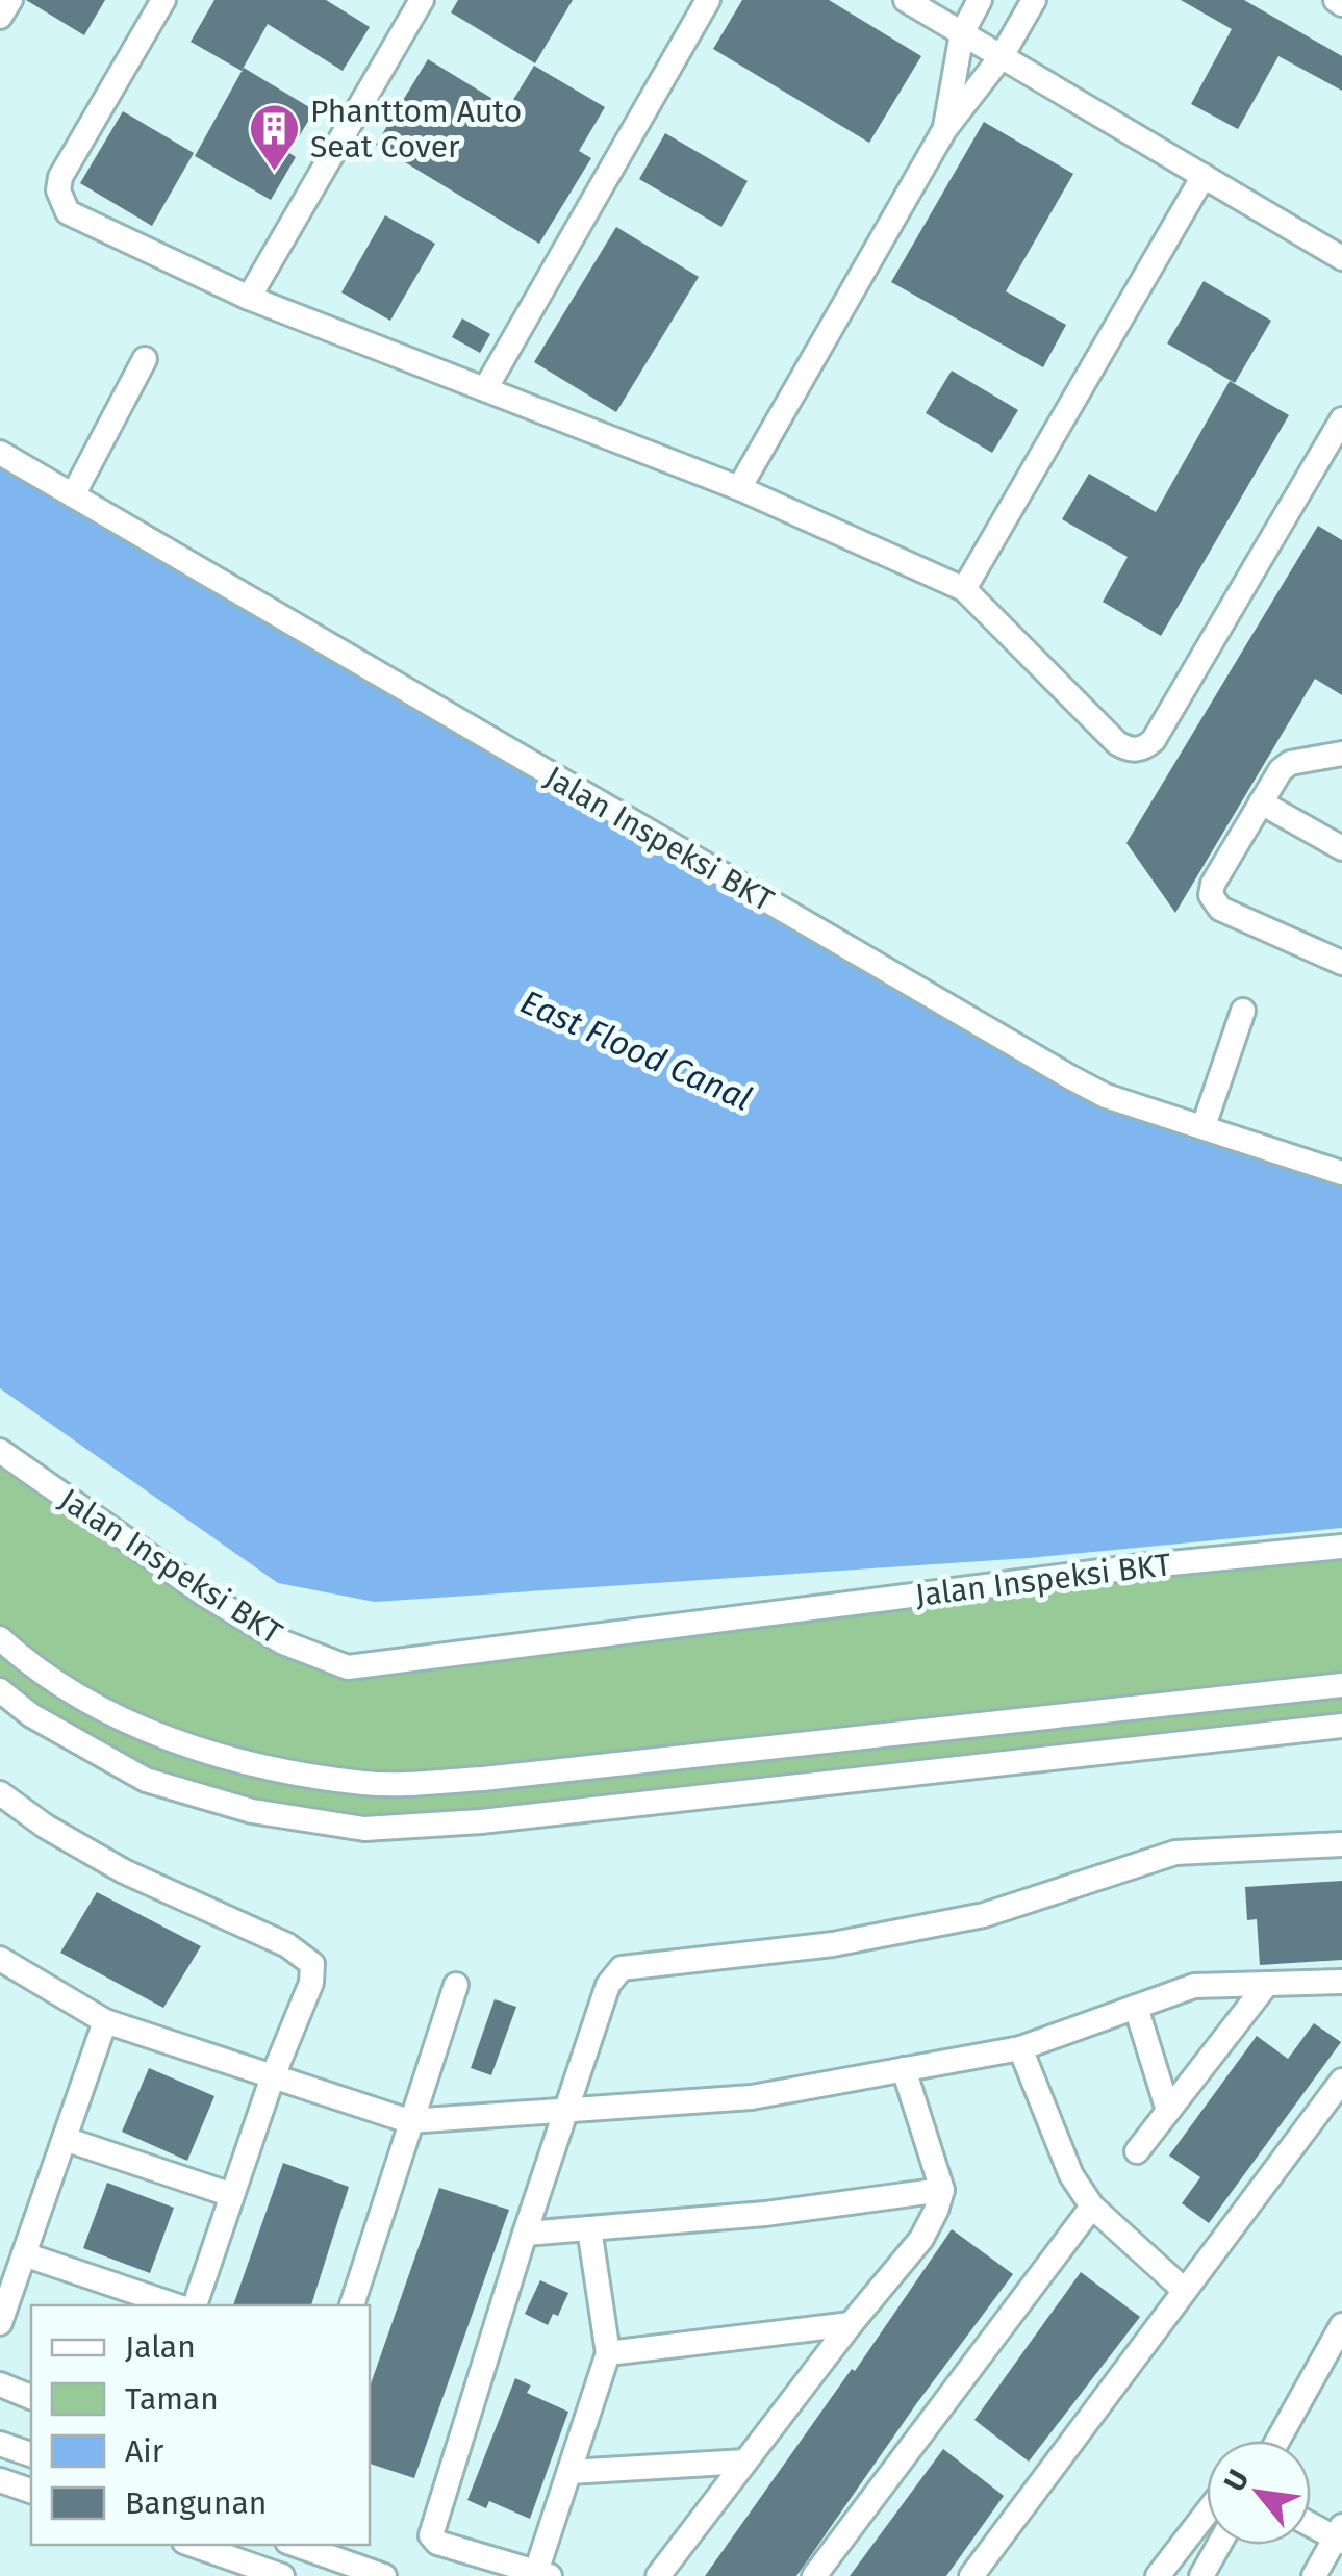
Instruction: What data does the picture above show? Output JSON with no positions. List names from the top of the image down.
{
  "streets": {
    "street": ["Jalan Inspeksi BKT"]
  },
  "water": ["East Flood Canal"],
  "places": {
    "building": ["Phanttom Auto Seat Cover"]
  },
  "legend": [
    "Jalan",
    "Taman",
    "Air",
    "Bangunan"
  ],
  "north": "top left"
}
